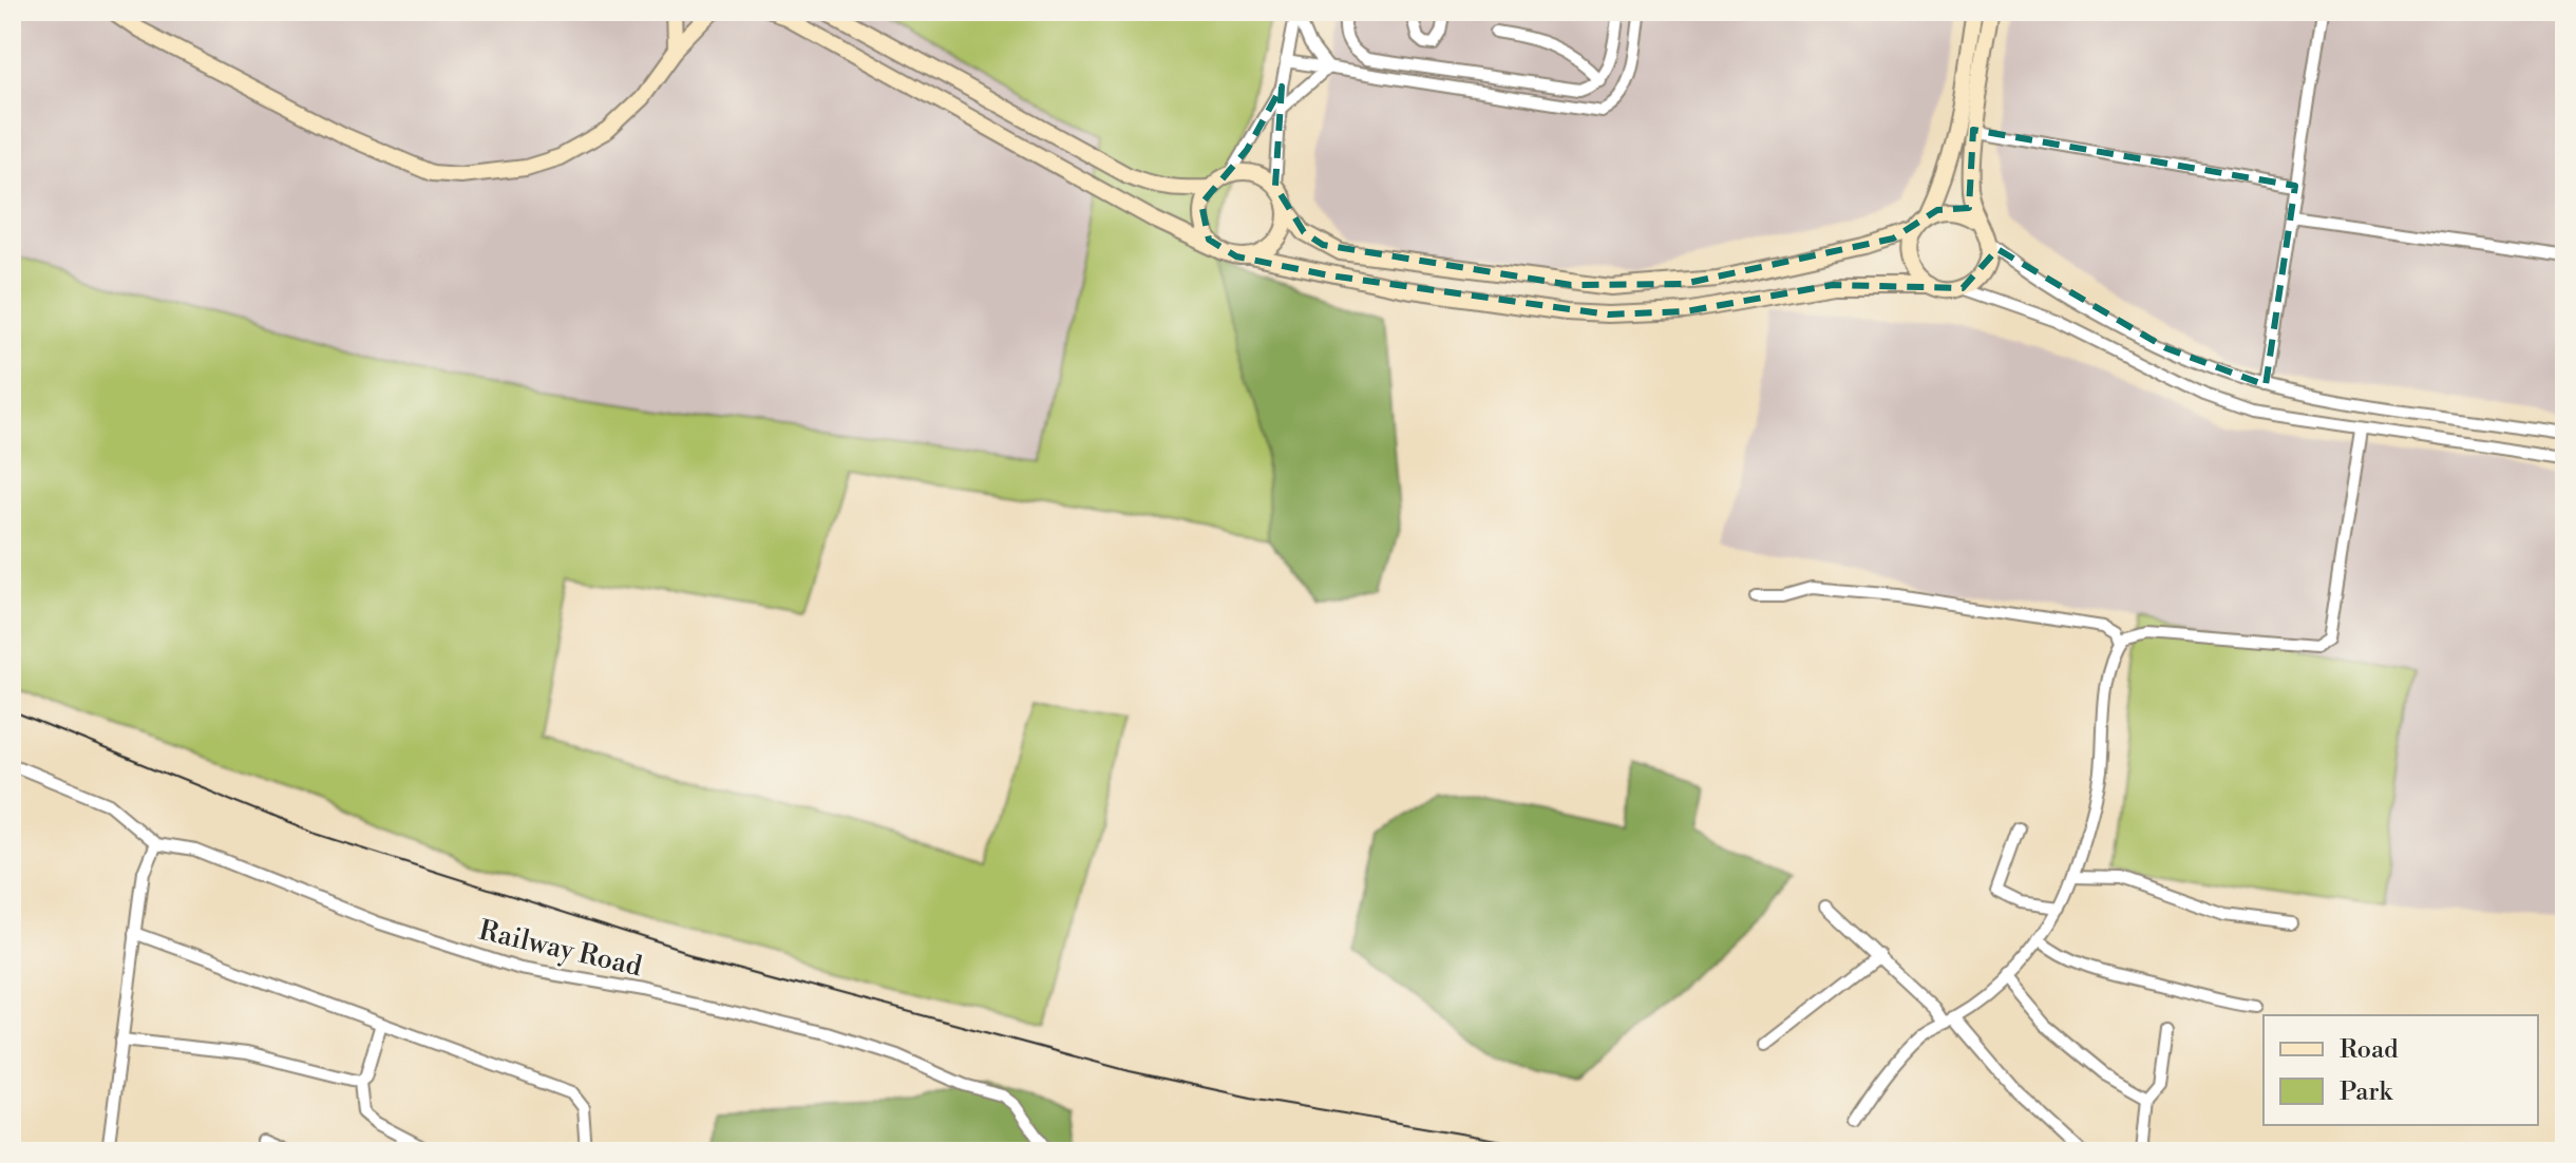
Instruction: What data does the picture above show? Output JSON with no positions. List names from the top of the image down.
{
  "streets": {
    "street": ["Railway Road"]
  },
  "legend": ["Road", "Park"]
}
